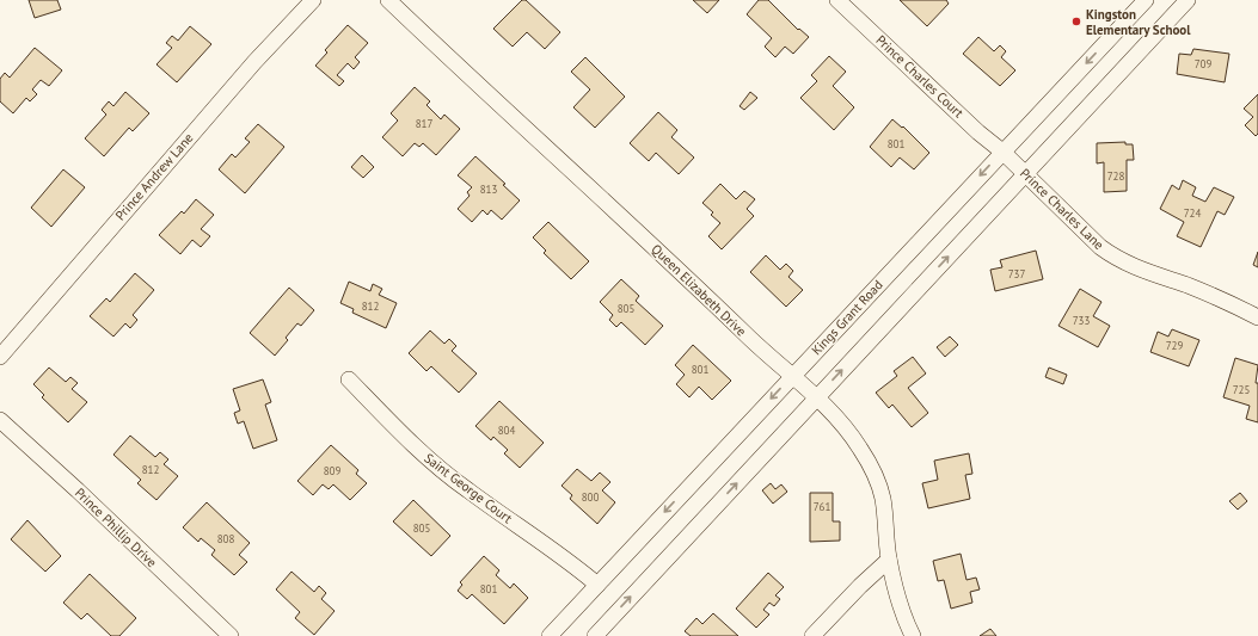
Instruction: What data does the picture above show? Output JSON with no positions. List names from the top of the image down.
{
  "streets": {
    "street": [
      "Prince Charles Court",
      "Prince Andrew Lane",
      "Prince Charles Lane",
      "Queen Elizabeth Drive",
      "Kings Grant Road",
      "Saint George Court",
      "Prince Phillip Drive"
    ]
  },
  "crossings": [
    ["Prince Charles Court", "Prince Charles Lane"],
    ["Prince Charles Court", "Kings Grant Road"],
    ["Prince Charles Lane", "Kings Grant Road"],
    ["Queen Elizabeth Drive", "Kings Grant Road"],
    ["Kings Grant Road", "Saint George Court"]
  ],
  "places": ["Kingston Elementary School"],
  "house_numbers": [
    "709",
    "817",
    "801",
    "728",
    "813",
    "724",
    "737",
    "812",
    "805",
    "733",
    "729",
    "801",
    "725",
    "804",
    "812",
    "809",
    "800",
    "761",
    "805",
    "808",
    "801"
  ]
}
